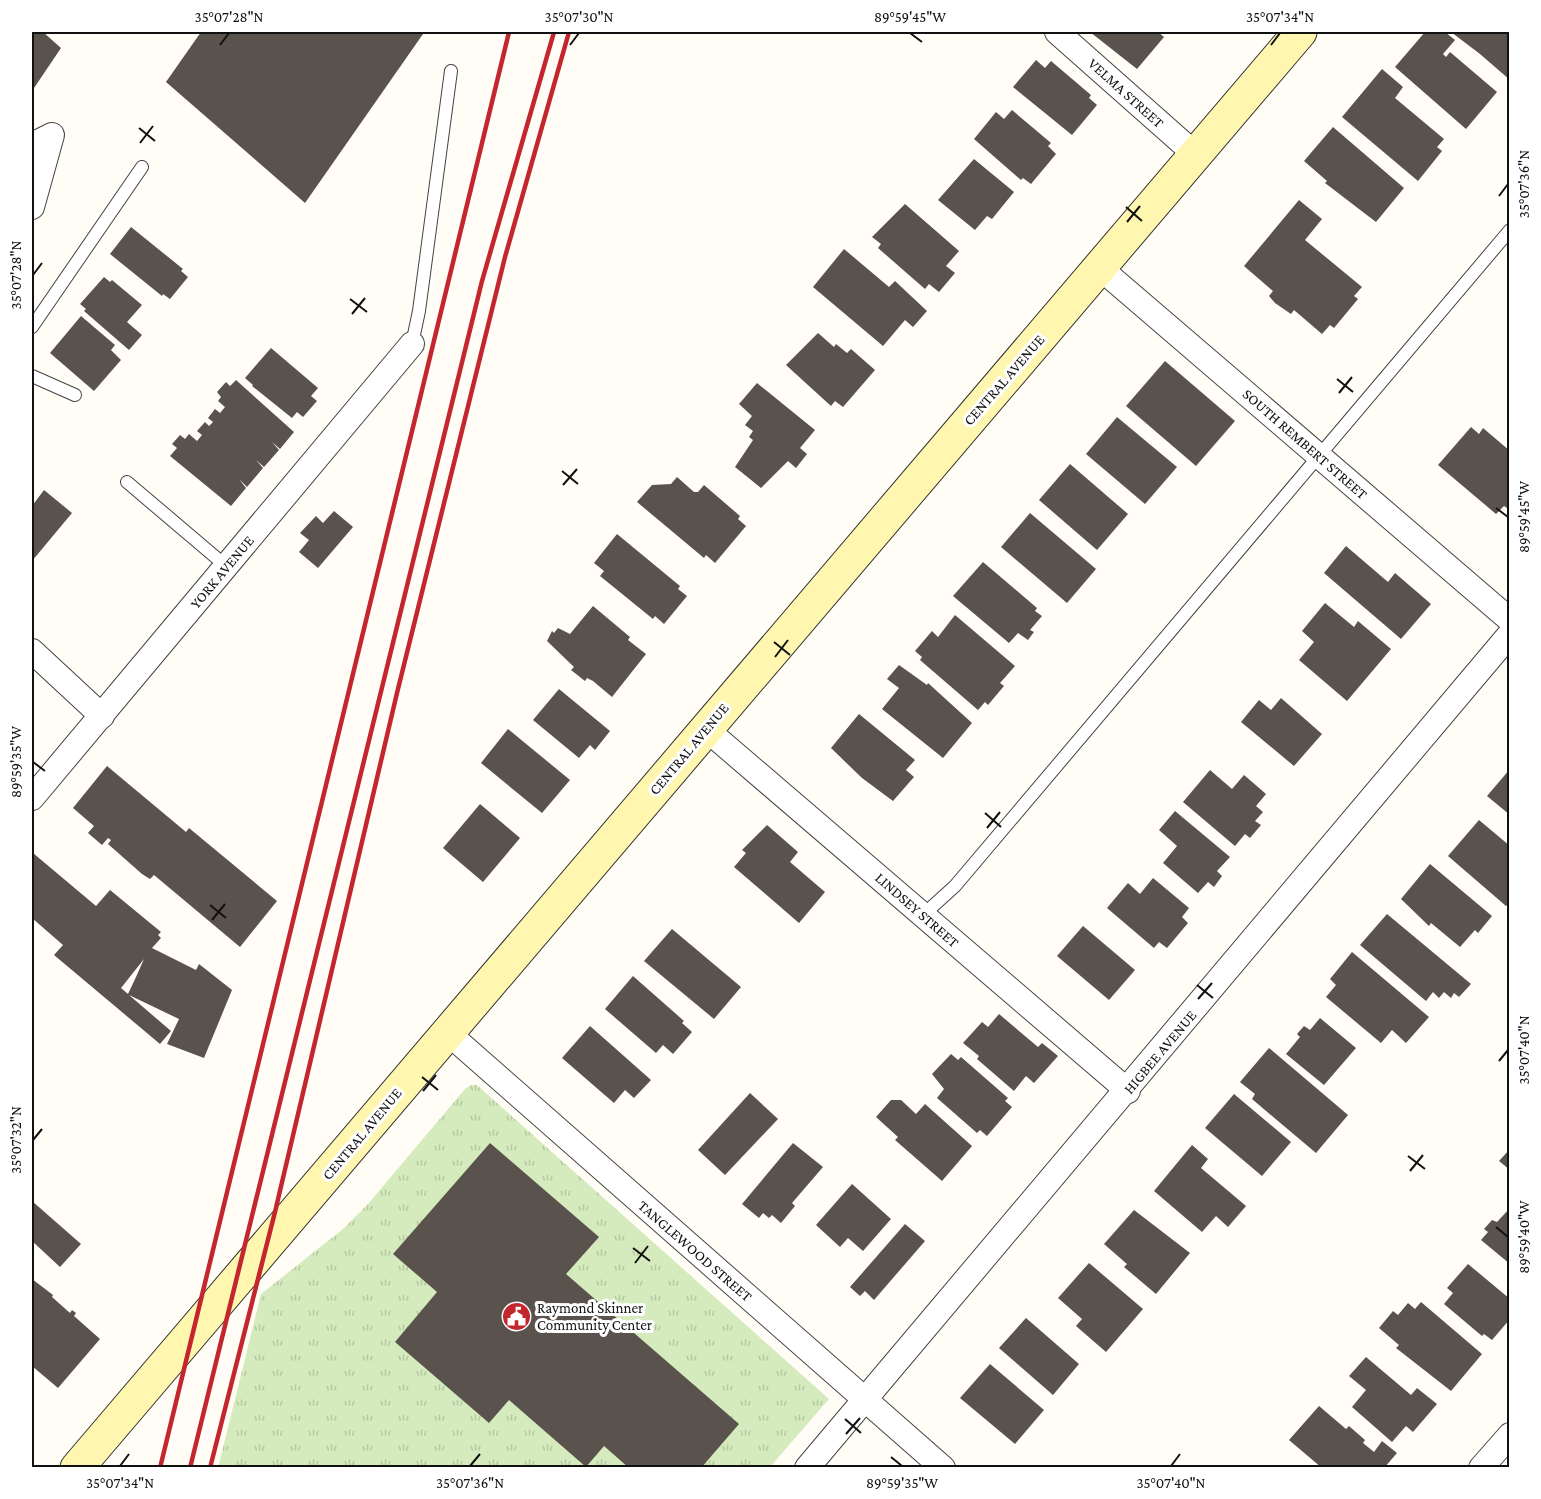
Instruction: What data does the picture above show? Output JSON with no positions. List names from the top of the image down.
{
  "streets": {
    "main road": ["CENTRAL AVENUE"],
    "street": [
      "VELMA STREET",
      "SOUTH REMBERT STREET",
      "YORK AVENUE",
      "LINDSEY STREET",
      "HIGBEE AVENUE",
      "TANGLEWOOD STREET"
    ]
  },
  "crossings": [
    ["VELMA STREET", "CENTRAL AVENUE"],
    ["CENTRAL AVENUE", "SOUTH REMBERT STREET"],
    ["CENTRAL AVENUE", "LINDSEY STREET"],
    ["CENTRAL AVENUE", "TANGLEWOOD STREET"],
    ["LINDSEY STREET", "HIGBEE AVENUE"],
    ["HIGBEE AVENUE", "TANGLEWOOD STREET"]
  ],
  "places": {
    "public building": ["Raymond Skinner Community Center"]
  },
  "coordinates": [
    "35°07'28\"N",
    "35°07'30\"N",
    "89°59'45\"W",
    "35°07'34\"N",
    "35°07'36\"N",
    "89°59'35\"W",
    "35°07'40\"N",
    "35°07'32\"N",
    "89°59'40\"W"
  ]
}
